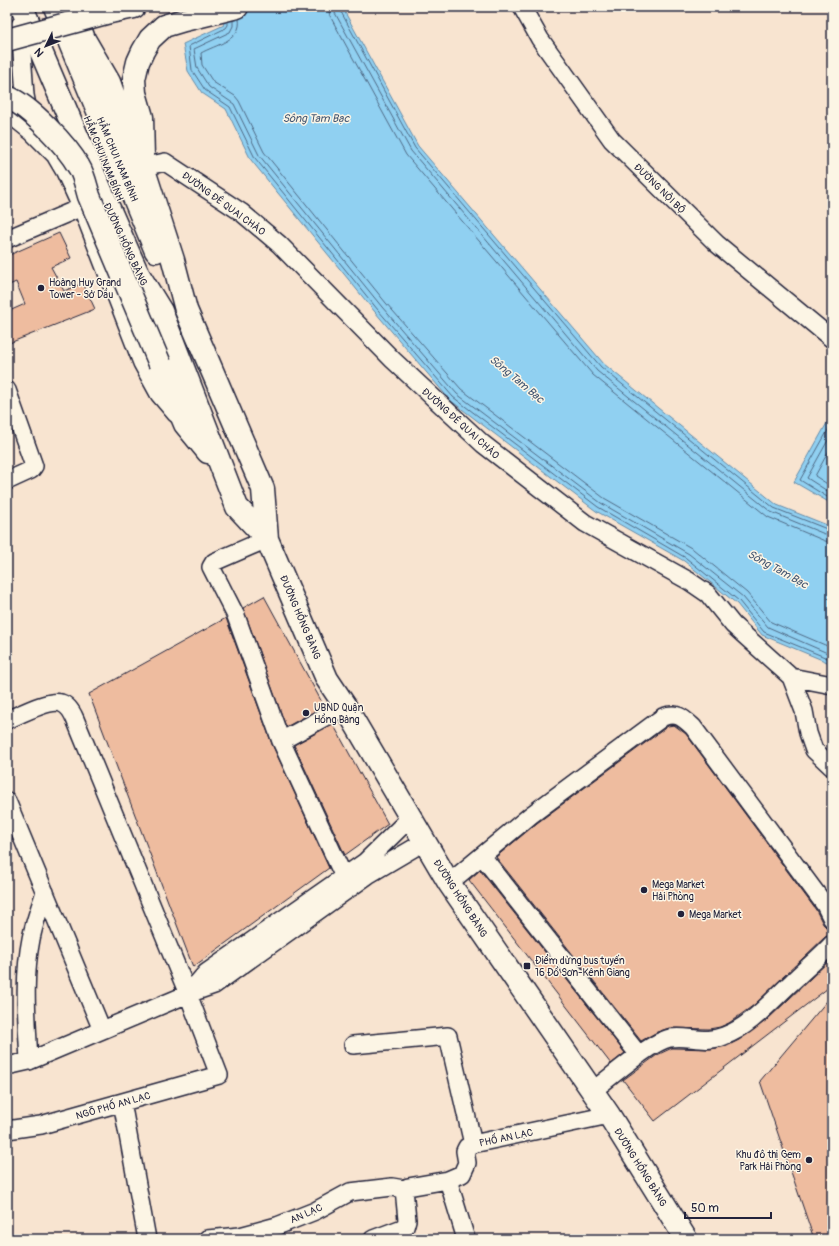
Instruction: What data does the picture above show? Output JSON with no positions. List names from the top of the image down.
{
  "streets": {
    "main road": ["HẦM CHUI NAM BÍNH", "ĐƯỜNG HỒNG BÀNG"],
    "street": [
      "ĐƯỜNG NỘI BỘ",
      "ĐƯỜNG ĐÊ QUAI CHẢO",
      "NGÕ PHỐ AN LẠC",
      "PHỐ AN LẠC",
      "AN LẠC"
    ]
  },
  "crossings": [
    ["HẦM CHUI NAM BÍNH", "ĐƯỜNG HỒNG BÀNG"],
    ["ĐƯỜNG ĐÊ QUAI CHẢO", "ĐƯỜNG HỒNG BÀNG"],
    ["ĐƯỜNG HỒNG BÀNG", "PHỐ AN LẠC"],
    ["PHỐ AN LẠC", "AN LẠC"]
  ],
  "water": ["Sông Tam Bạc"],
  "places": {
    "other": [
      "Hoàng Huy Grand Tower - Sở Dầu",
      "UBND Quận Hồng Bàng",
      "Mega Market Hải Phòng",
      "Mega Market",
      "Khu đô thị Gem Park Hải Phòng"
    ],
    "transit": ["Điểm dừng bus tuyến 16 Đồ Sơn-Kênh Giang"]
  },
  "scale_bar": "50 m",
  "north": "bottom left"
}
